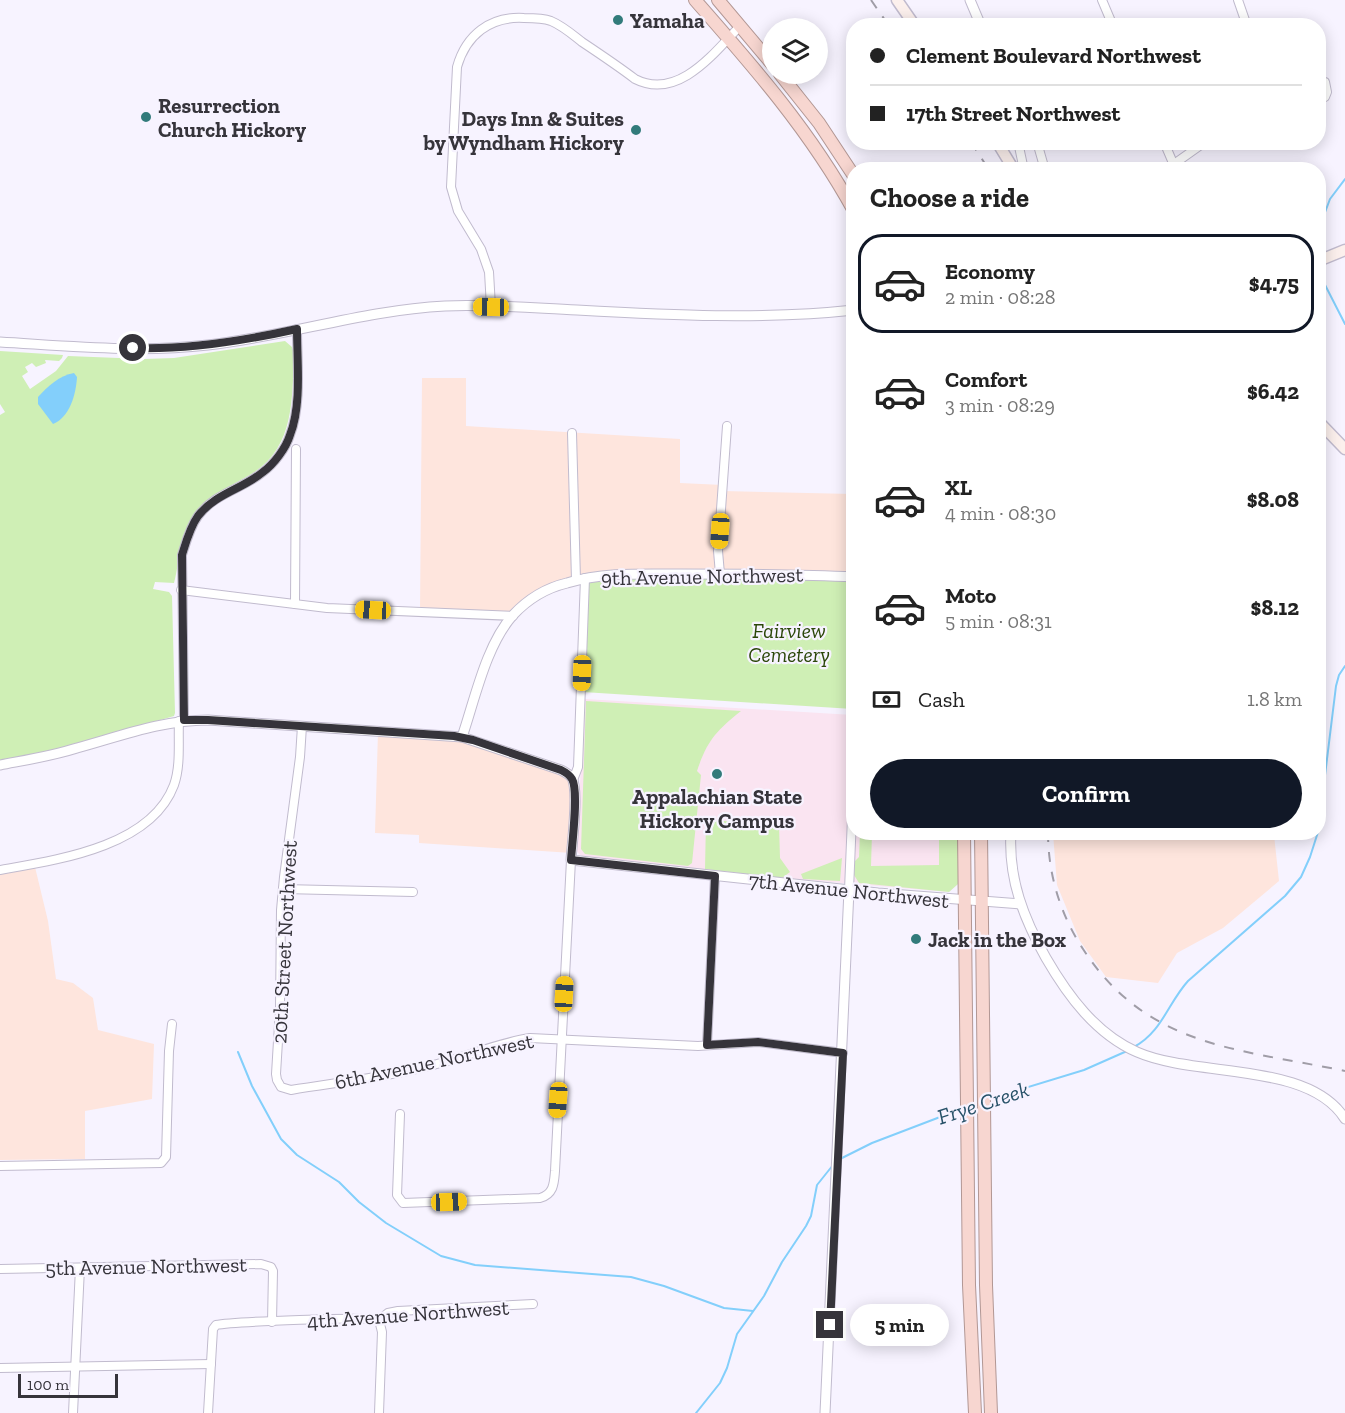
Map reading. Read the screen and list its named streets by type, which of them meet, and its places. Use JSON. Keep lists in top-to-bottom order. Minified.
{"streets":{"street":["9th Avenue Northwest","7th Avenue Northwest","20th Street Northwest","6th Avenue Northwest","5th Avenue Northwest","4th Avenue Northwest"]},"crossings":[["20th Street Northwest","6th Avenue Northwest"],["5th Avenue Northwest","4th Avenue Northwest"]],"water":["Frye Creek"],"parks":["Fairview Cemetery"],"places":["Yamaha","Resurrection Church Hickory","Days Inn & Suites by Wyndham Hickory","Appalachian State Hickory Campus","Jack in the Box"],"scale_bar":"100 m","page":{"banner":["Clement Boulevard Northwest","17th Street Northwest"],"heading":"Choose a ride","list":[{"name":"Economy","note":"2 min · 08:28","value":"$4.75"},{"name":"Comfort","note":"3 min · 08:29","value":"$6.42"},{"name":"XL","note":"4 min · 08:30","value":"$8.08"},{"name":"Moto","note":"5 min · 08:31","value":"$8.12"}],"pay":["Cash","1.8 km"],"buttons":"Confirm","bubble":"5 min","scale":"100 m"}}
